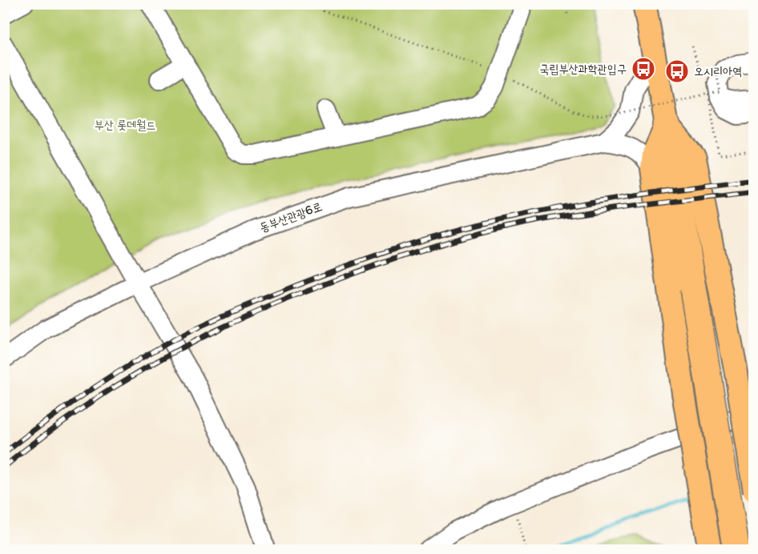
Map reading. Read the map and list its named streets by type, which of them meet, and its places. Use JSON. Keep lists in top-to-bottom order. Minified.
{"streets":{"street":["동부산관광6로"]},"parks":["부산 롯데월드"],"places":{"bus stop":["국립부산과학관입구","오시리아역"]}}
